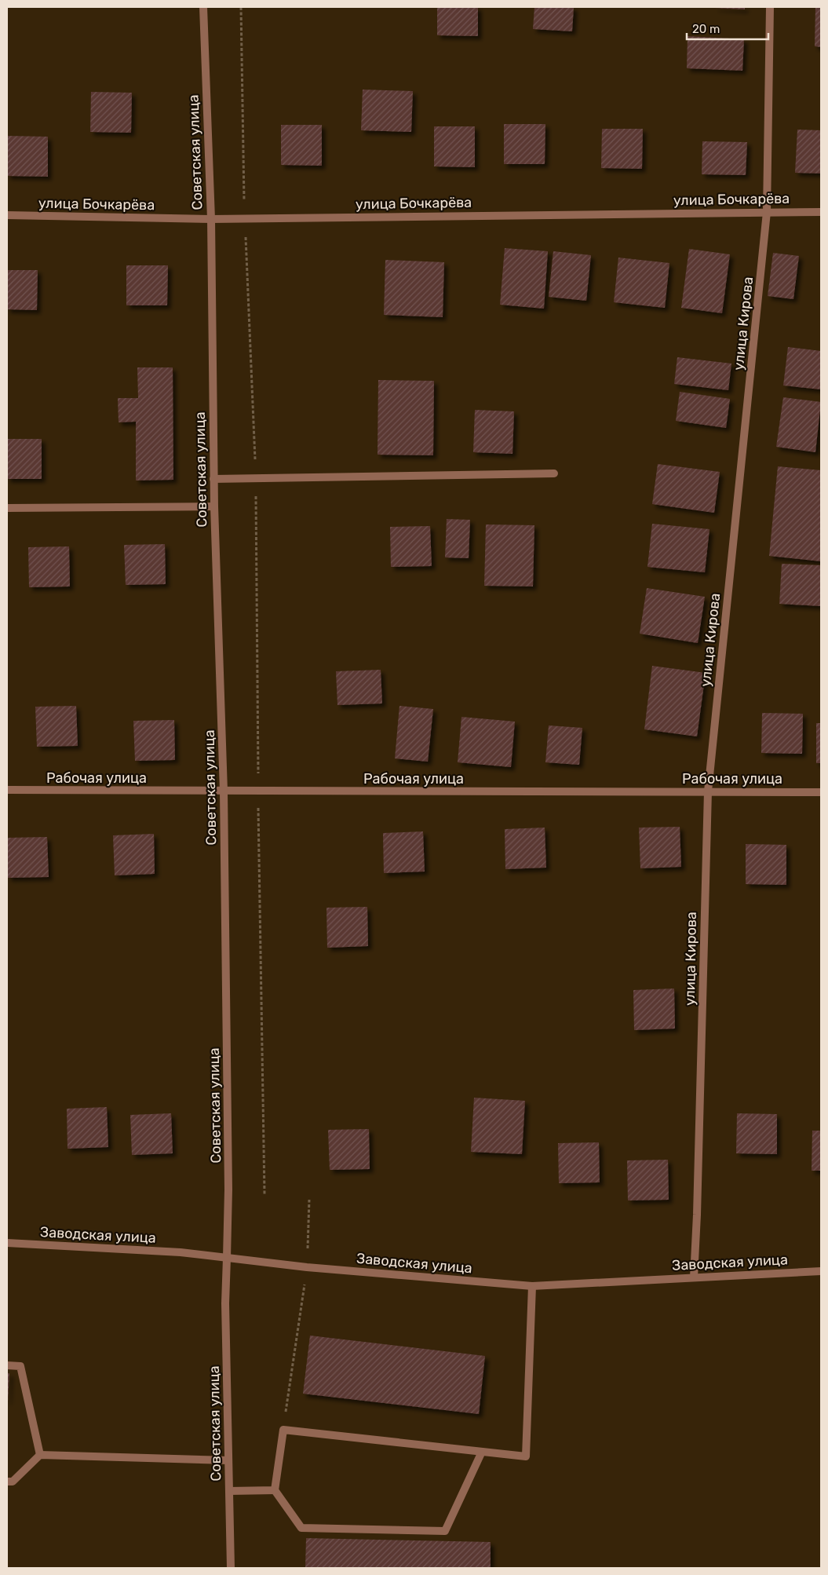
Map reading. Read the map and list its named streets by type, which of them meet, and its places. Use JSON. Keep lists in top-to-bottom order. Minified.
{"streets":{"street":["Советская улица","улица Бочкарёва","улица Кирова","Рабочая улица","Заводская улица"]},"crossings":[["Советская улица","улица Бочкарёва"],["Советская улица","Рабочая улица"],["Советская улица","Заводская улица"],["улица Бочкарёва","улица Кирова"],["улица Кирова","Рабочая улица"],["улица Кирова","Заводская улица"]],"scale_bar":"20 m"}
